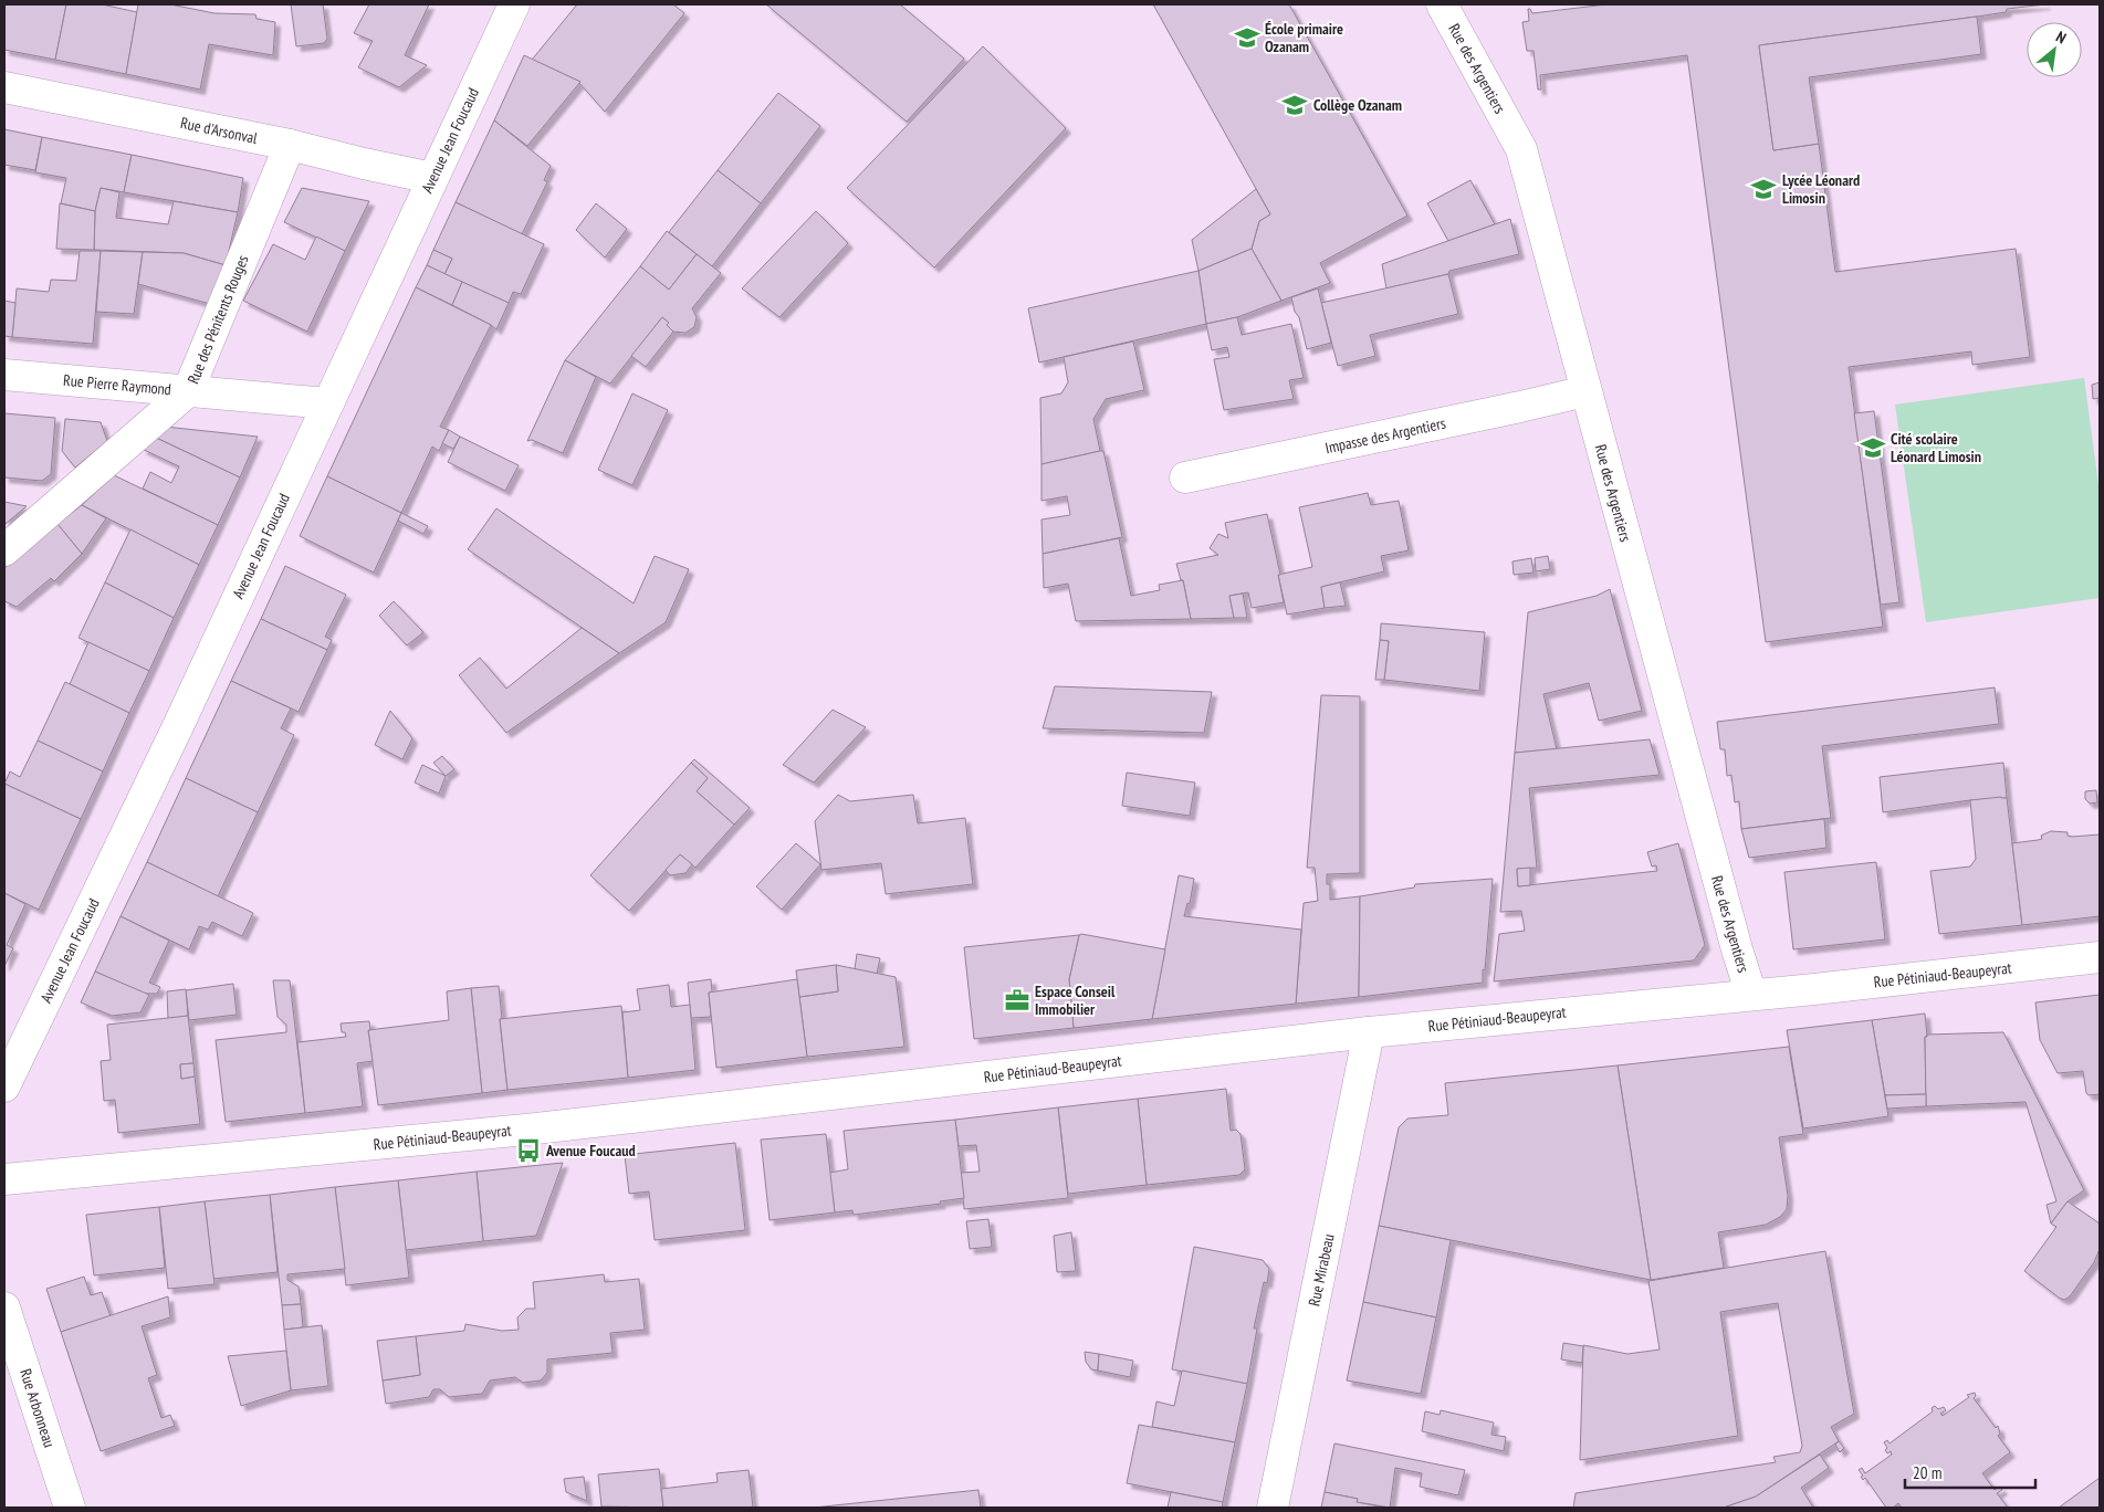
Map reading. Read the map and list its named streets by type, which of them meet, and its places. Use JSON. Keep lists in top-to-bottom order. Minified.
{"streets":{"street":["Rue des Argentiers","Rue d'Arsonval","Avenue Jean Foucaud","Rue des Pénitents Rouges","Rue Pierre Raymond","Impasse des Argentiers","Rue Pétiniaud-Beaupeyrat","Rue Mirabeau","Rue Arbonneau"]},"crossings":[["Rue des Argentiers","Impasse des Argentiers"],["Rue des Argentiers","Rue Pétiniaud-Beaupeyrat"],["Rue d'Arsonval","Avenue Jean Foucaud"],["Rue d'Arsonval","Rue des Pénitents Rouges"],["Avenue Jean Foucaud","Rue Pierre Raymond"],["Rue des Pénitents Rouges","Rue Pierre Raymond"],["Rue Pétiniaud-Beaupeyrat","Rue Mirabeau"]],"places":{"school or university":["École primaire Ozanam","Collège Ozanam","Lycée Léonard Limosin","Cité scolaire Léonard Limosin"],"office":["Espace Conseil Immobilier"],"bus stop":["Avenue Foucaud"]},"scale_bar":"20 m","north":"top right"}
